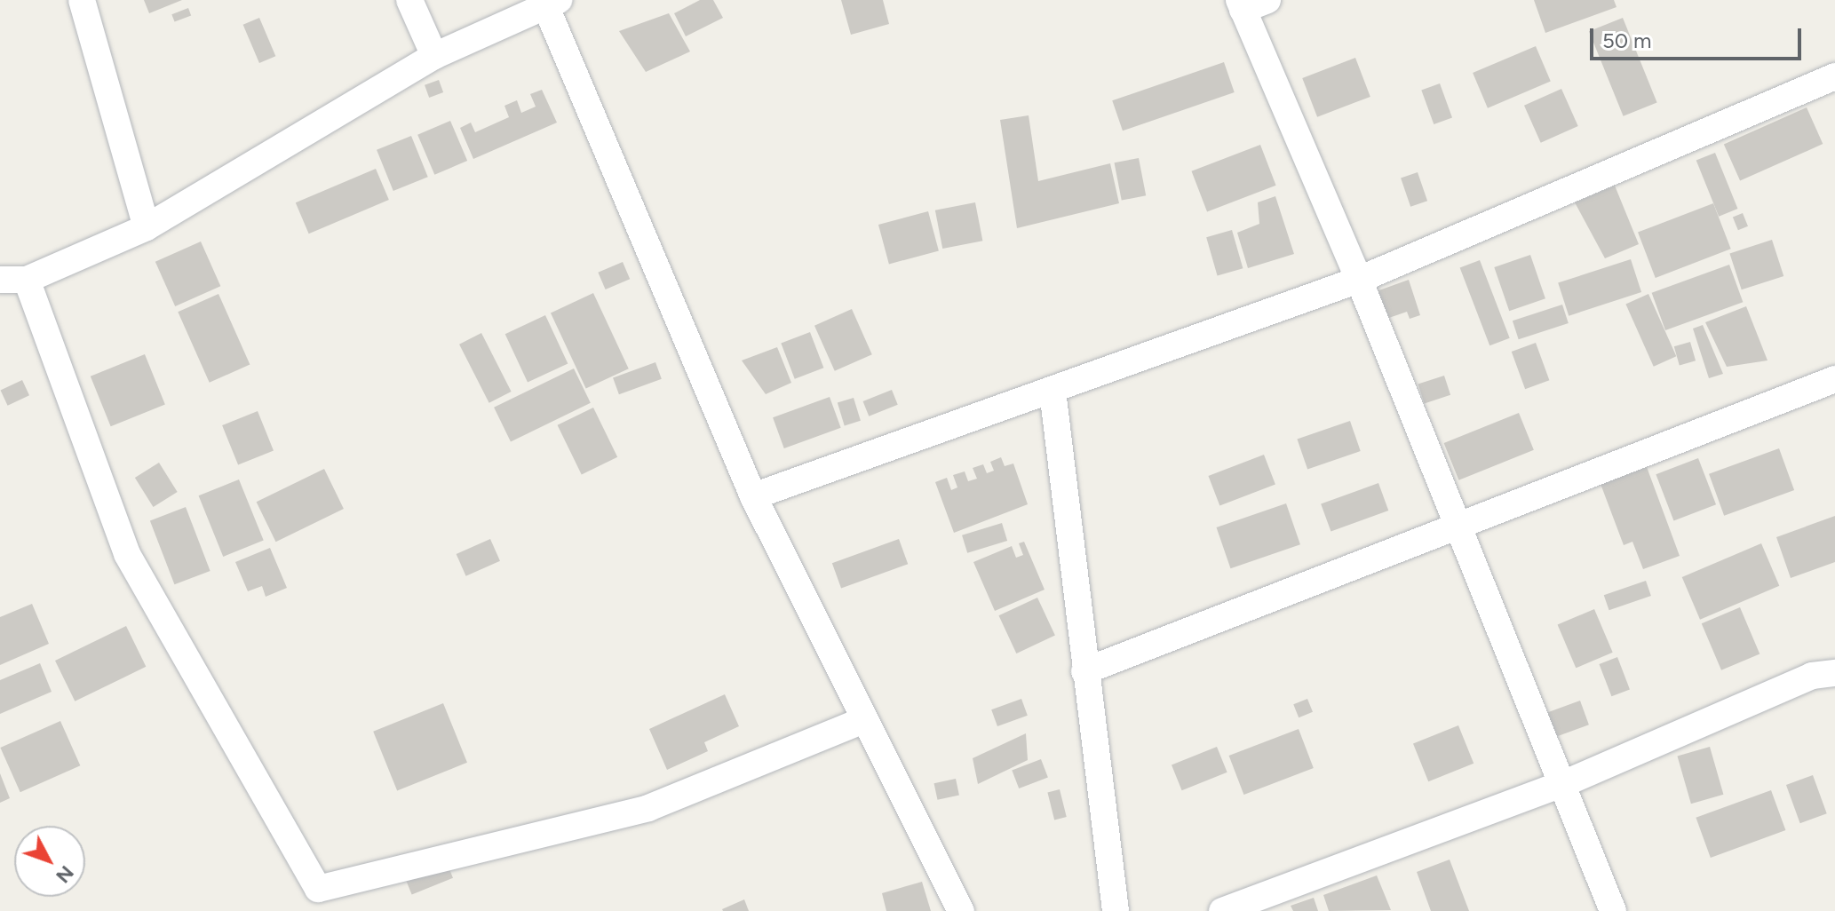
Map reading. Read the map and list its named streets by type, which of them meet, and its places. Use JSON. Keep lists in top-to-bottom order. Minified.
{"scale_bar":"50 m","north":"bottom right"}
